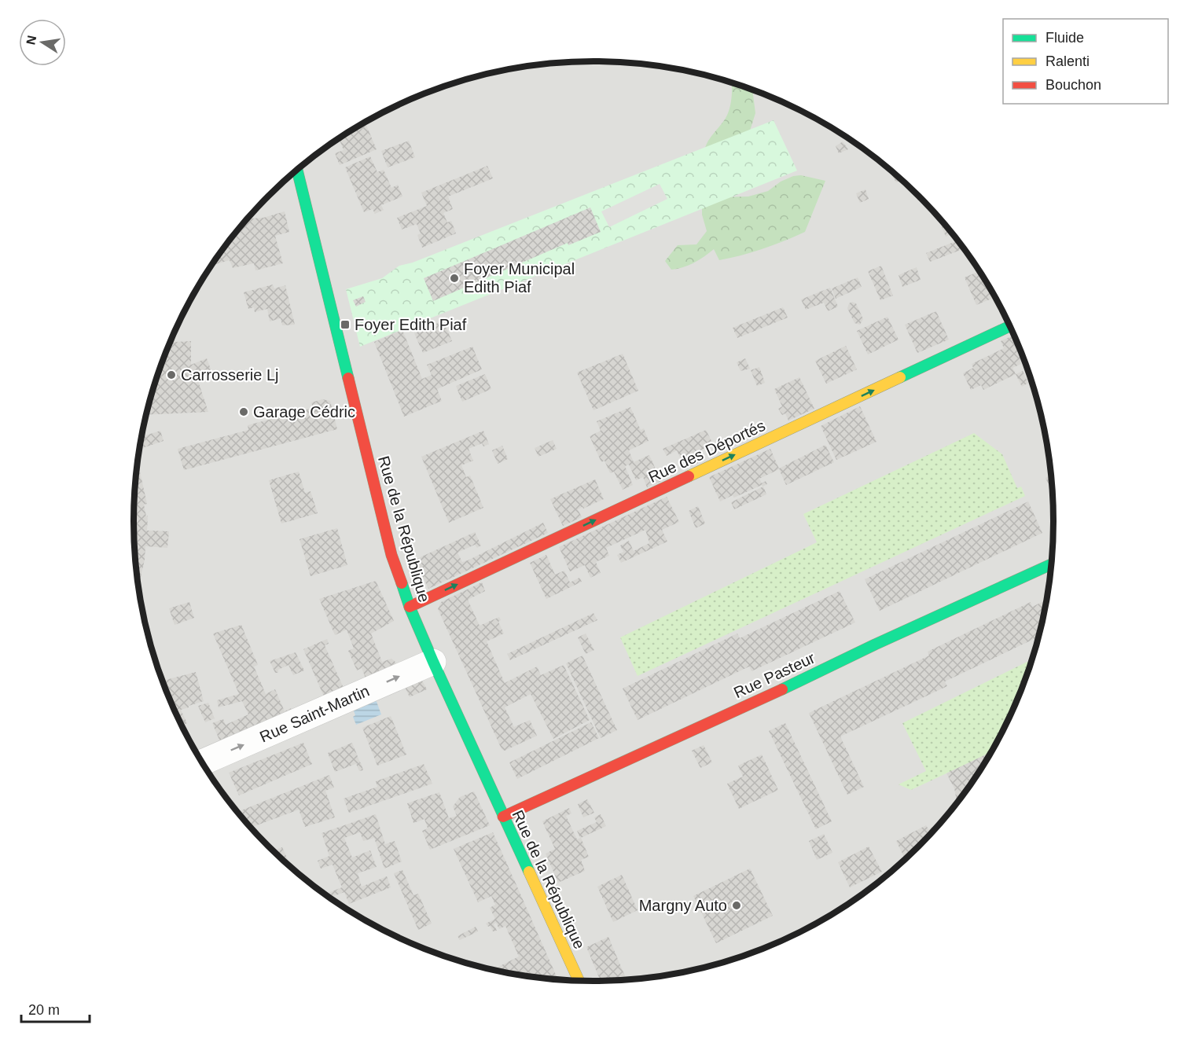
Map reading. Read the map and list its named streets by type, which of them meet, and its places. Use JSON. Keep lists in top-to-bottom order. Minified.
{"streets":{"street":["Rue des Déportés","Rue de la République","Rue Pasteur","Rue Saint-Martin"]},"crossings":[["Rue des Déportés","Rue de la République"],["Rue de la République","Rue Pasteur"],["Rue de la République","Rue Saint-Martin"]],"one_way":["Rue des Déportés","Rue Saint-Martin"],"places":{"other":["Foyer Municipal Edith Piaf","Carrosserie Lj","Garage Cédric","Margny Auto"],"transit":["Foyer Edith Piaf"]},"legend":["Fluide","Ralenti","Bouchon"],"scale_bar":"20 m","north":"left"}
